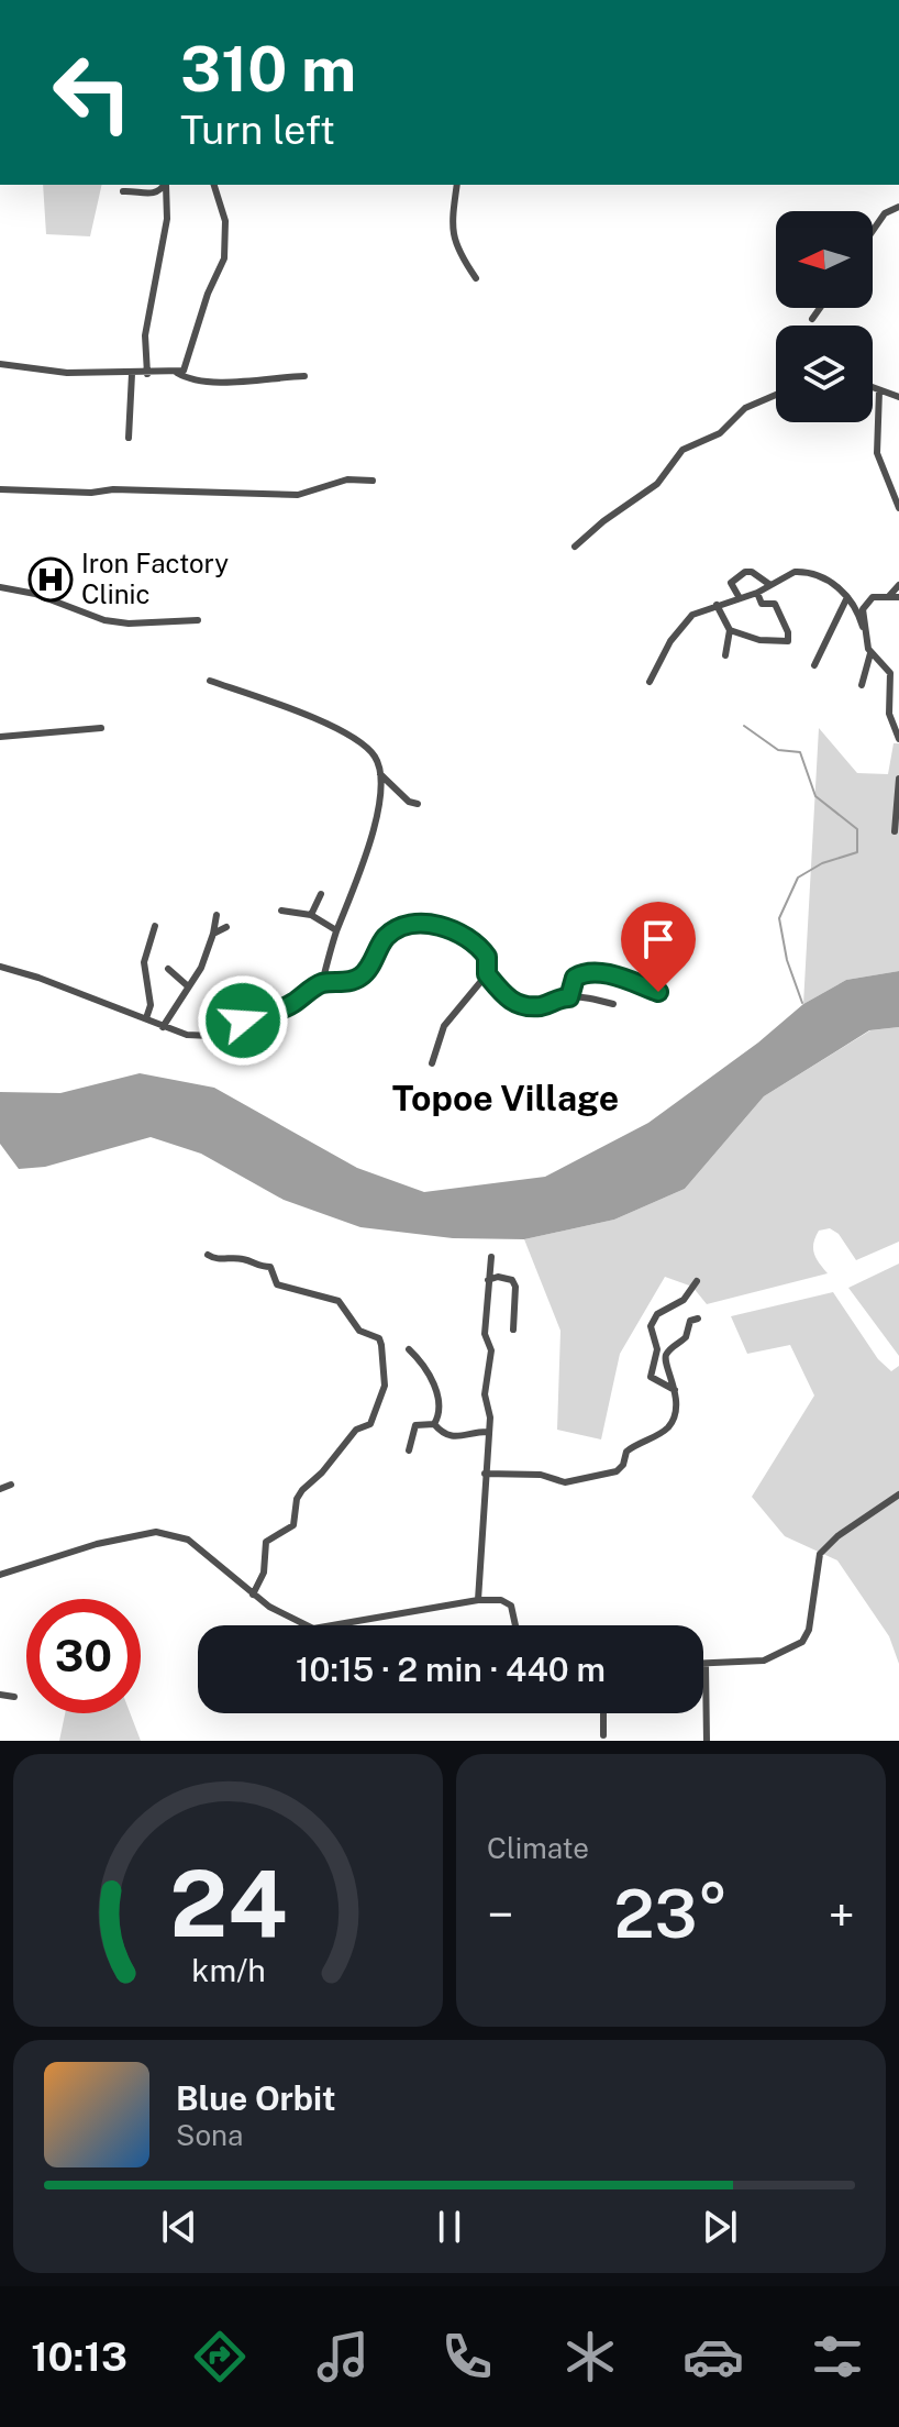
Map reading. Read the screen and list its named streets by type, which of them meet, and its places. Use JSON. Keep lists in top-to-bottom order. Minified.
{"districts":["Topoe Village"],"places":{"hospital":["Iron Factory Clinic"]},"north":"left","page":{"turn":["310 m","Turn left"],"limit":"30","trip":"10:15 · 2 min · 440 m","tile":"Climate","heat":["−","23°","+"],"song":["Blue Orbit","Sona"],"tabs":"10:13","gauge":["24","km/h"]}}
